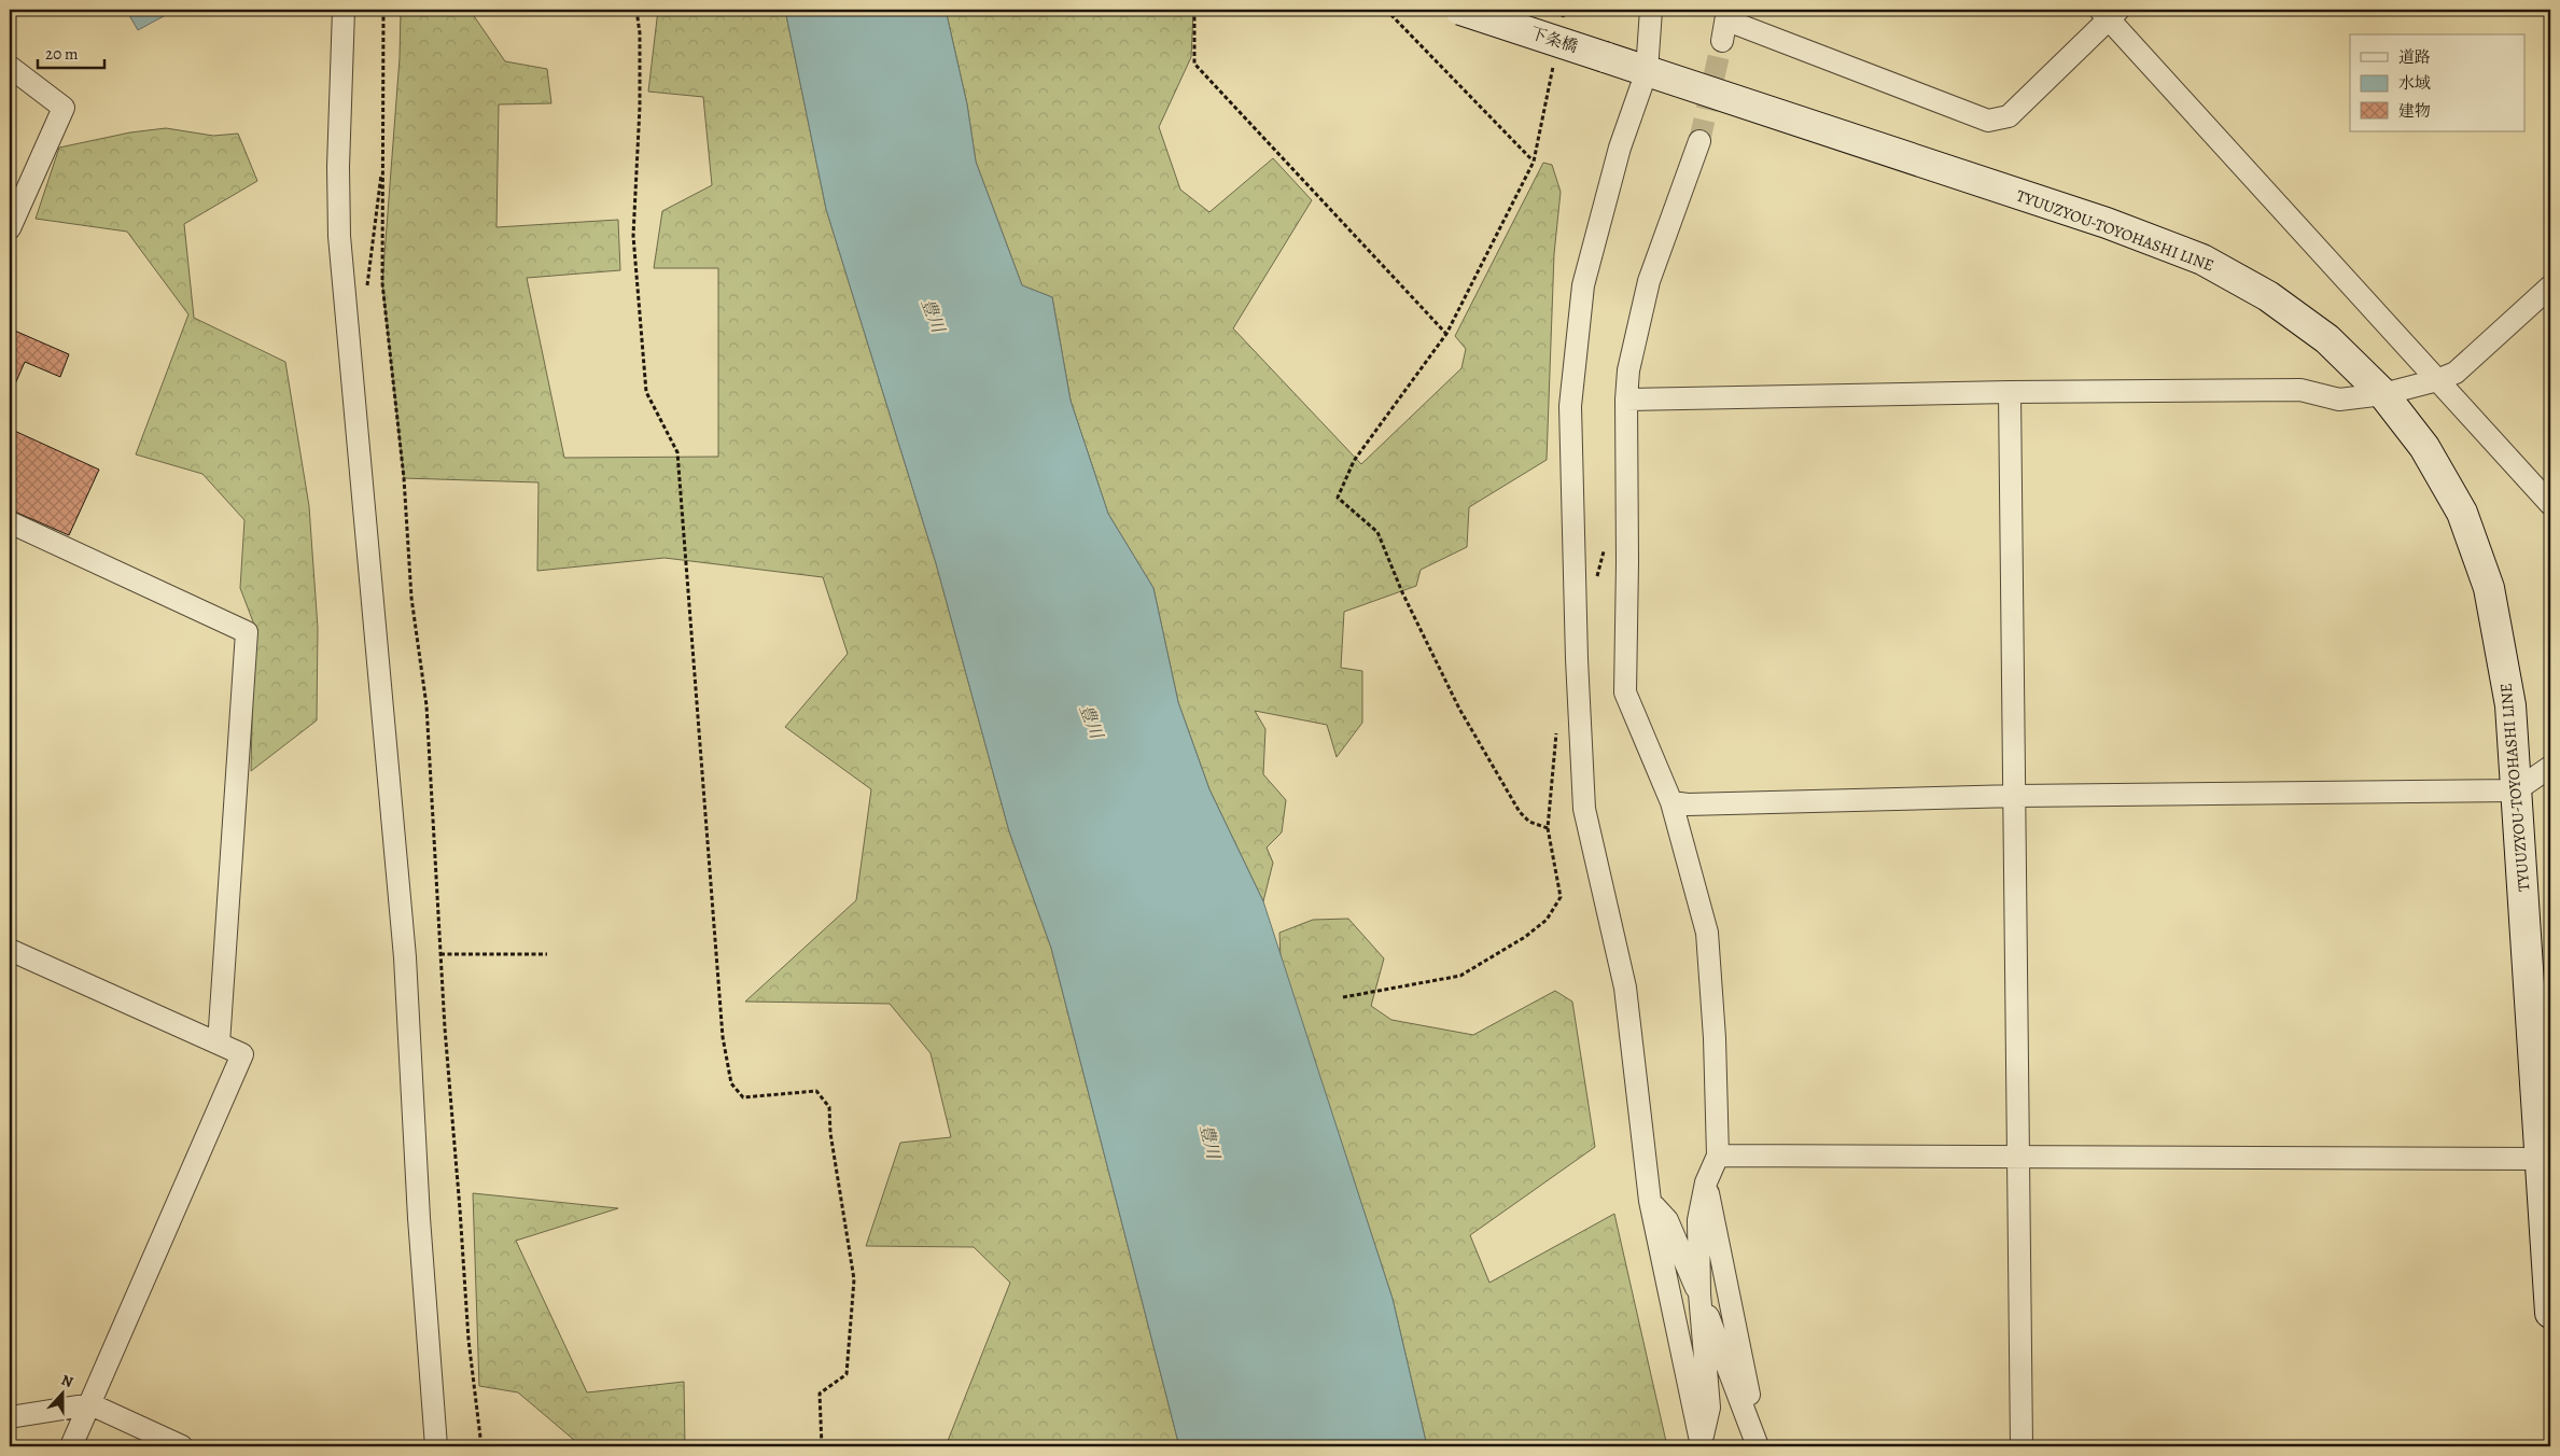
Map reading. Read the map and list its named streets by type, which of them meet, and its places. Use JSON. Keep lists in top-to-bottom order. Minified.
{"streets":{"main road":["下条橋","TYUUZYOU-TOYOHASHI LINE"]},"crossings":[["下条橋","TYUUZYOU-TOYOHASHI LINE"]],"water":["豊川"],"legend":["道路","水域","建物"],"scale_bar":"20 m","north":"top"}
